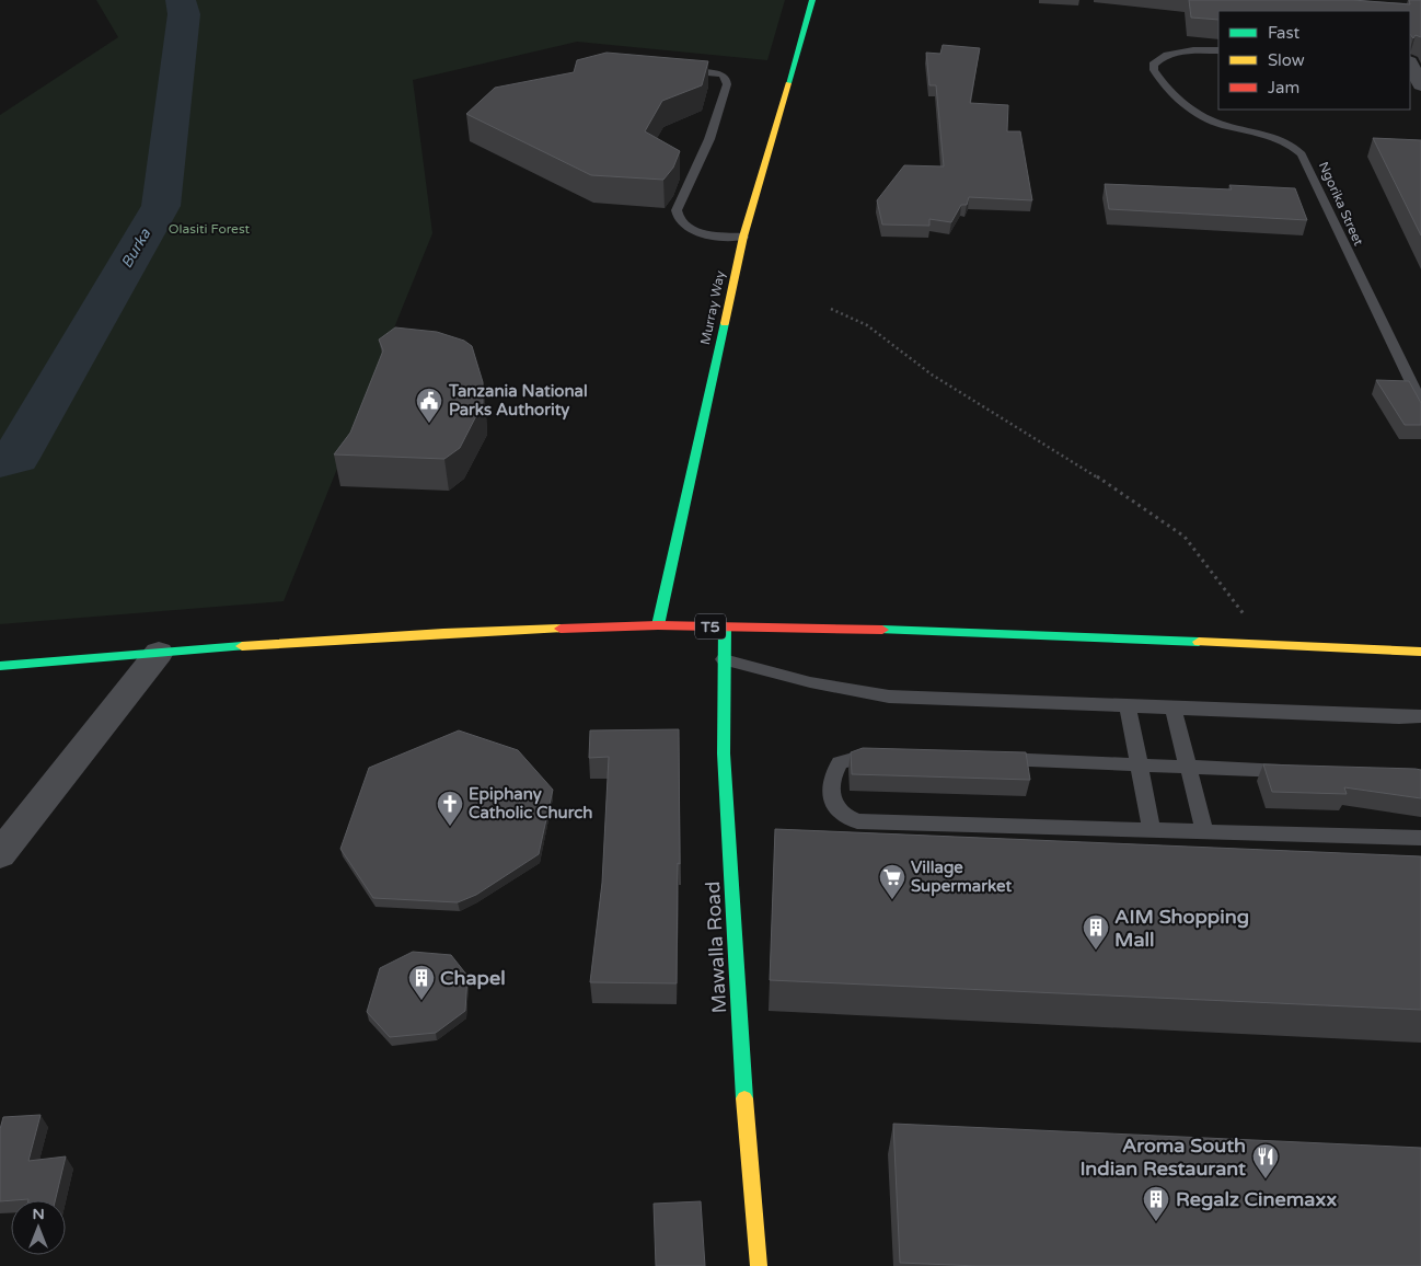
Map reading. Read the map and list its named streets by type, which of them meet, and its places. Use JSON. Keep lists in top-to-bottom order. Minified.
{"streets":{"main road":["Murray Way","T5","Mawalla Road"],"lane":["Ngorika Street"]},"crossings":[["Murray Way","T5"],["T5","Mawalla Road"]],"water":["Burka"],"parks":["Olasiti Forest"],"places":{"public building":["Tanzania National Parks Authority"],"church":["Epiphany Catholic Church"],"supermarket":["Village Supermarket"],"building":["AIM Shopping Mall","Chapel","Regalz Cinemaxx"],"restaurant":["Aroma South Indian Restaurant"]},"legend":["Fast","Slow","Jam"],"north":"top"}
